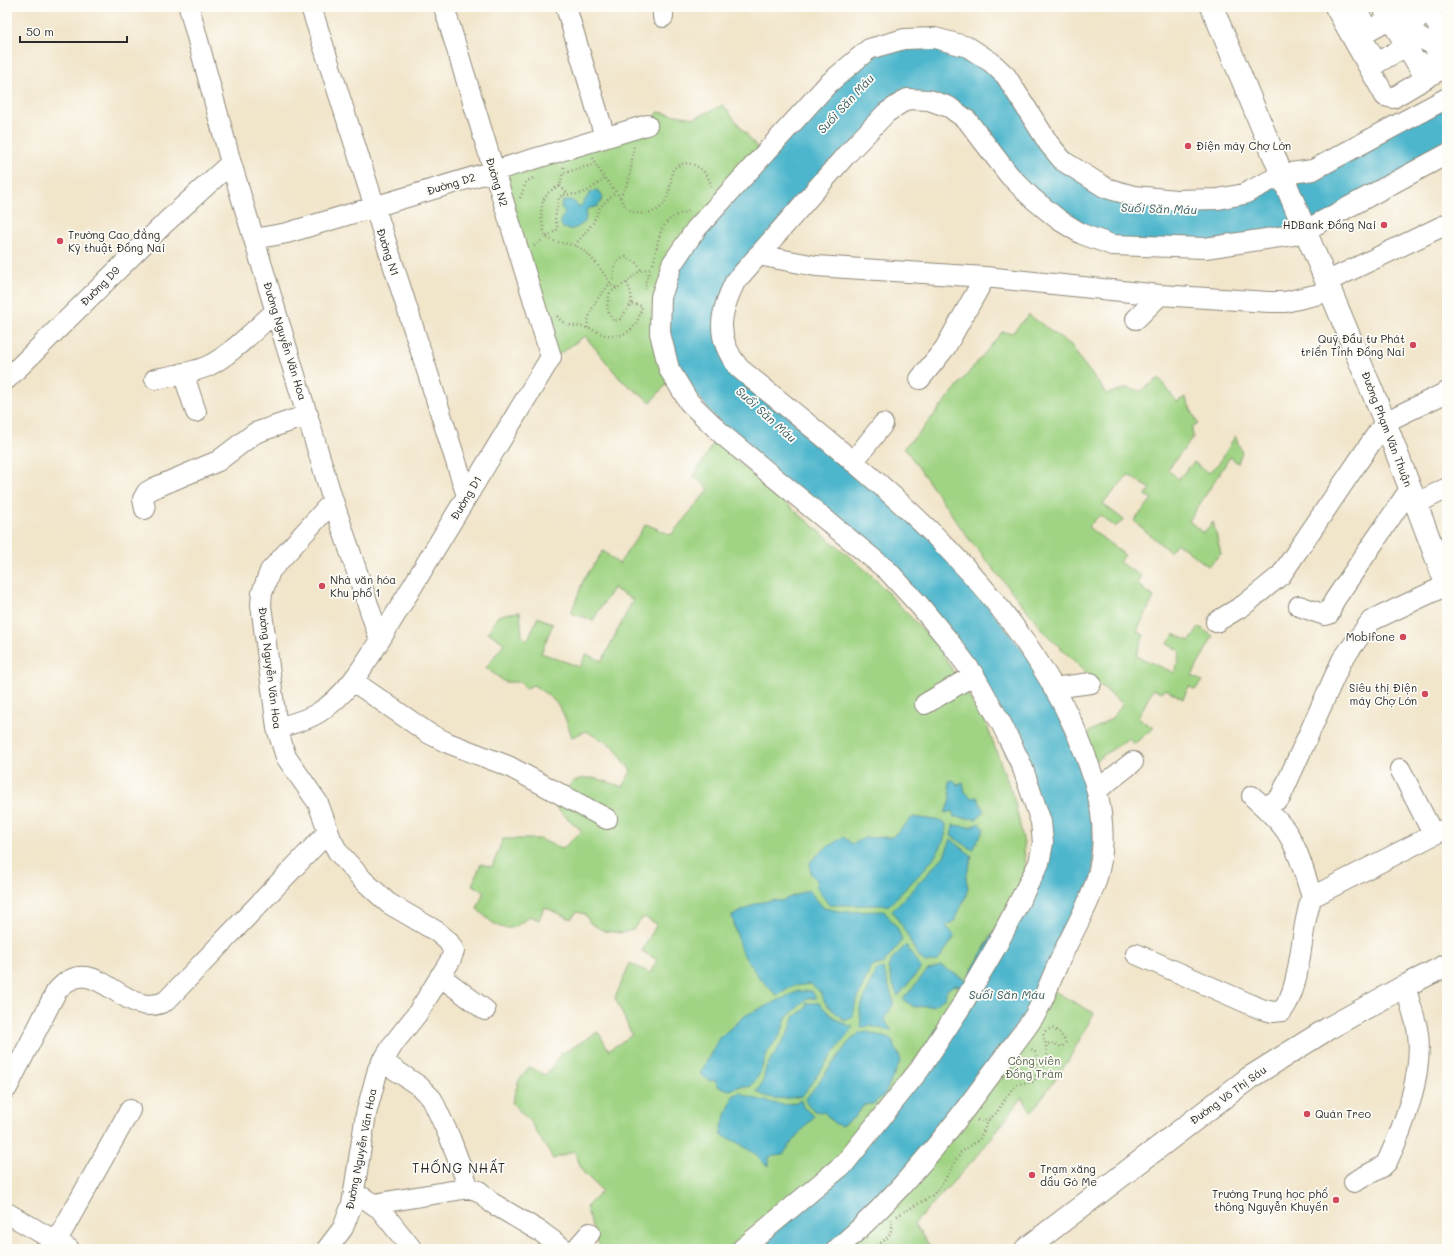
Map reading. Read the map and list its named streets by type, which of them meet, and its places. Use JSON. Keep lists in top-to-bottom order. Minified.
{"streets":{"main road":["Đường Phạm Văn Thuận","Đường Võ Thị Sáu"],"street":["Đường N2","Đường D2","Đường N1","Đường D9","Đường Nguyễn Văn Hoa","Đường D1"]},"crossings":[["Đường N2","Đường D2"],["Đường N2","Đường D1"],["Đường D2","Đường N1"],["Đường D2","Đường Nguyễn Văn Hoa"],["Đường N1","Đường D1"],["Đường D9","Đường Nguyễn Văn Hoa"],["Đường Nguyễn Văn Hoa","Đường D1"]],"districts":["THỐNG NHẤT"],"water":["Suối Săn Máu"],"parks":["Công viên Đồng Tràm"],"places":["Điện máy Chợ Lớn","HDBank Đồng Nai","Trường Cao đẳng Kỹ thuật Đồng Nai","Quỹ Đầu tư Phát triển Tỉnh Đồng Nai","Nhà văn hóa Khu phố 1","Mobifone","Siêu thị Điện máy Chợ Lớn","Quán Treo","Trạm xăng dầu Gò Me","Trường Trung học phổ thông Nguyễn Khuyến"],"scale_bar":"50 m"}
